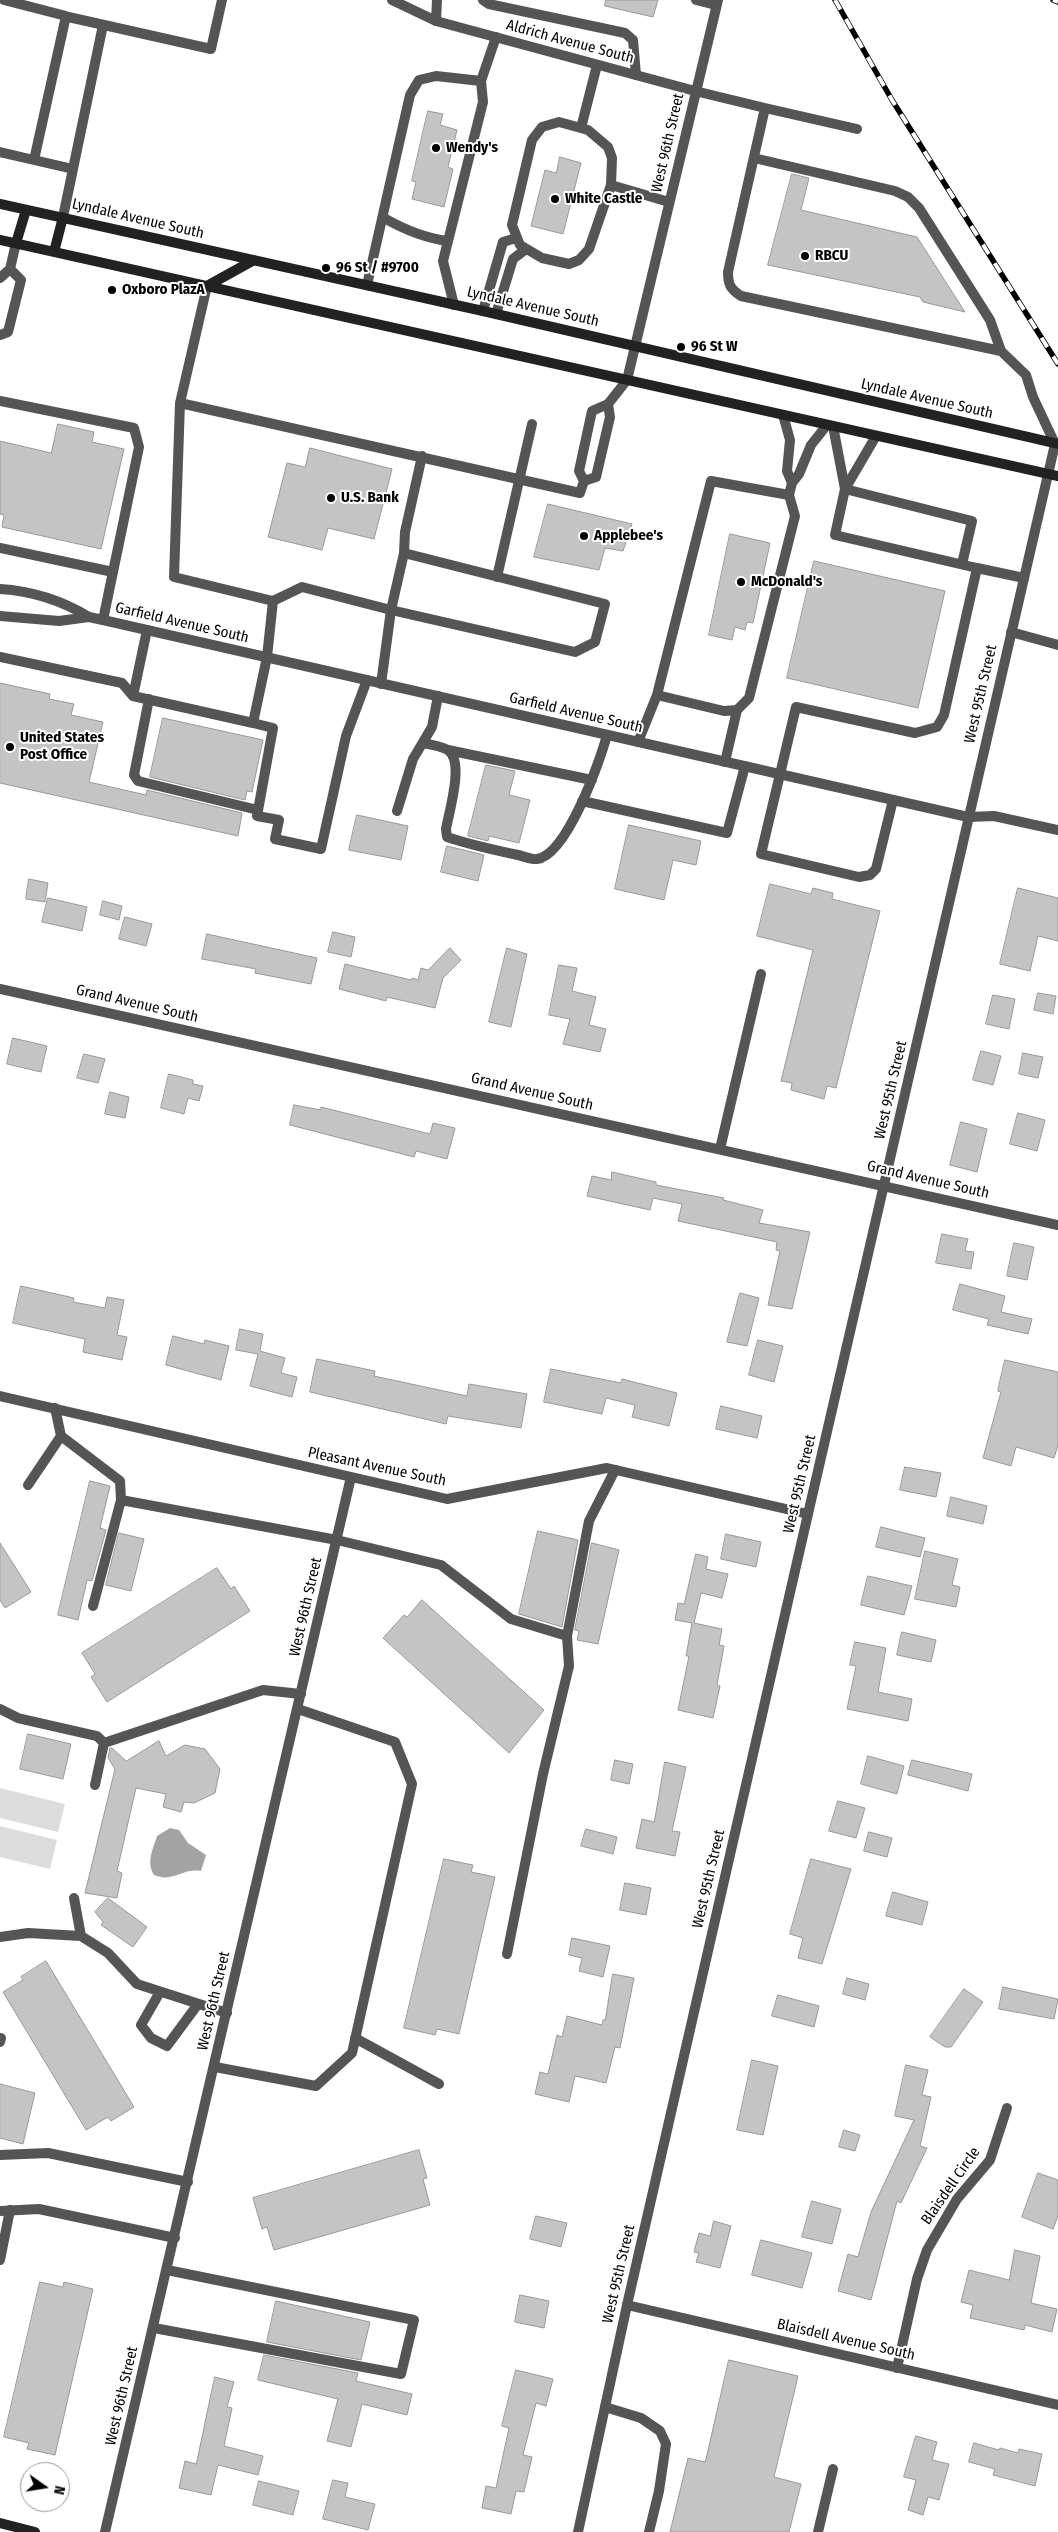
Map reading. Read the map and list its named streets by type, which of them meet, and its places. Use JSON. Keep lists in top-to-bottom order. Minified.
{"streets":{"main road":["Lyndale Avenue South"],"street":["Aldrich Avenue South","West 96th Street","Garfield Avenue South","West 95th Street","Grand Avenue South","Pleasant Avenue South","Blaisdell Circle","Blaisdell Avenue South"]},"crossings":[["Aldrich Avenue South","West 96th Street"],["West 96th Street","Lyndale Avenue South"],["West 96th Street","Pleasant Avenue South"],["Lyndale Avenue South","West 95th Street"],["Garfield Avenue South","West 95th Street"],["West 95th Street","Grand Avenue South"],["West 95th Street","Pleasant Avenue South"],["West 95th Street","Blaisdell Avenue South"],["Blaisdell Circle","Blaisdell Avenue South"]],"places":["Wendy's","White Castle","RBCU","96 St / #9700","Oxboro PlazA","96 St W","U.S. Bank","Applebee's","McDonald's","United States Post Office"],"north":"right"}
